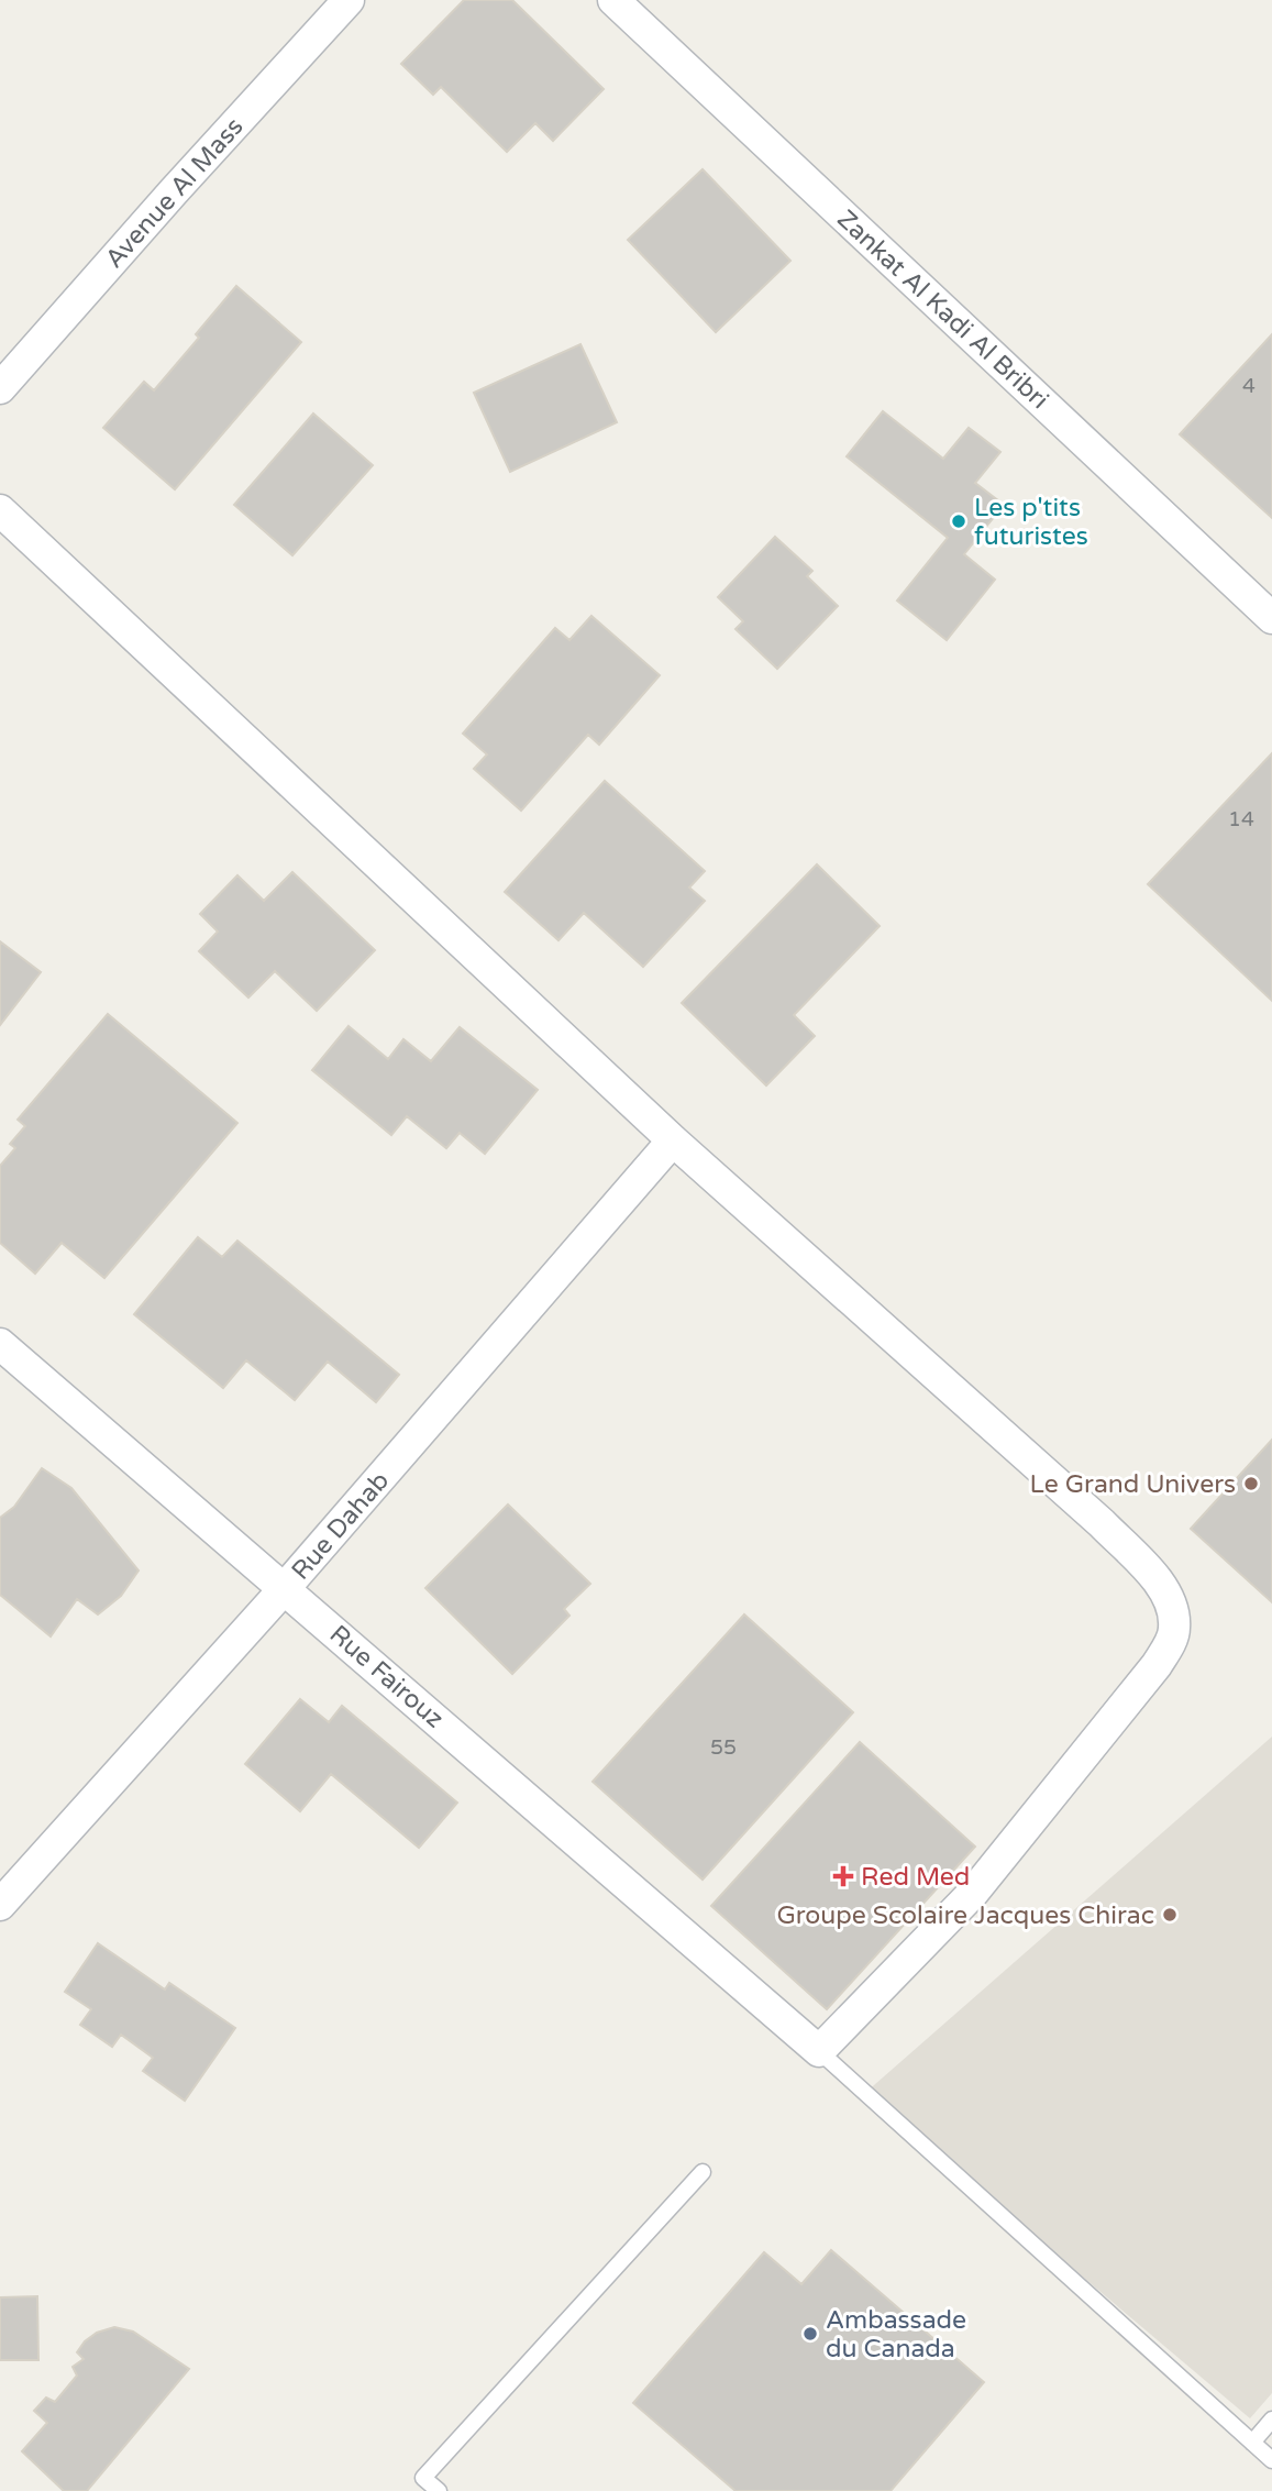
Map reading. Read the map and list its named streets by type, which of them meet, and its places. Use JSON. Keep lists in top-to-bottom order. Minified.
{"streets":{"street":["Avenue Al Mass","Zankat Al Kadi Al Bribri","Rue Dahab","Rue Fairouz"]},"crossings":[["Rue Dahab","Rue Fairouz"]],"places":{"other":["Les p'tits futuristes","Le Grand Univers","Groupe Scolaire Jacques Chirac","Ambassade du Canada"],"health":["Red Med"]},"house_numbers":["4","14","55"]}
